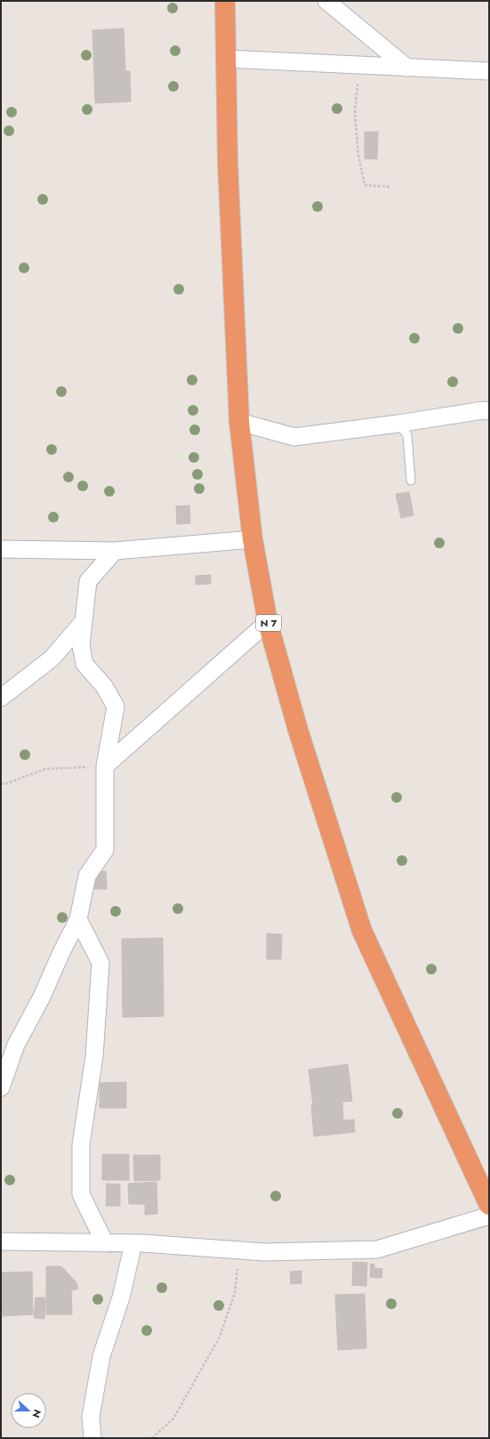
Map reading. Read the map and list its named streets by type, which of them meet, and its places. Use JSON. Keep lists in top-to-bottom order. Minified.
{"streets":{"highway":["N 7"]},"north":"right"}
